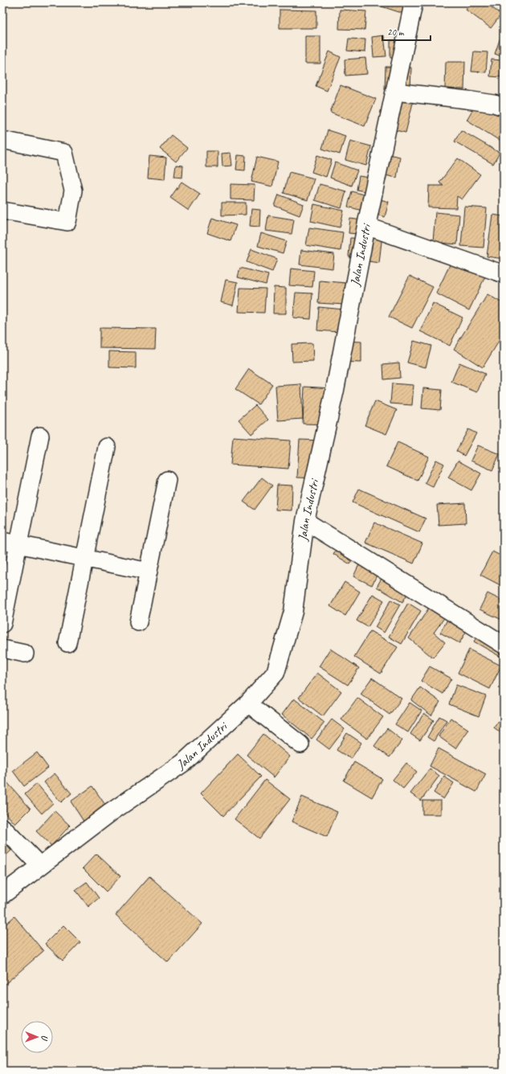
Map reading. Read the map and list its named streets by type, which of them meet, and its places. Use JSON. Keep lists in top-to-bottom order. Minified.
{"streets":{"main road":["Jalan Industri"]},"scale_bar":"20 m","north":"right"}
